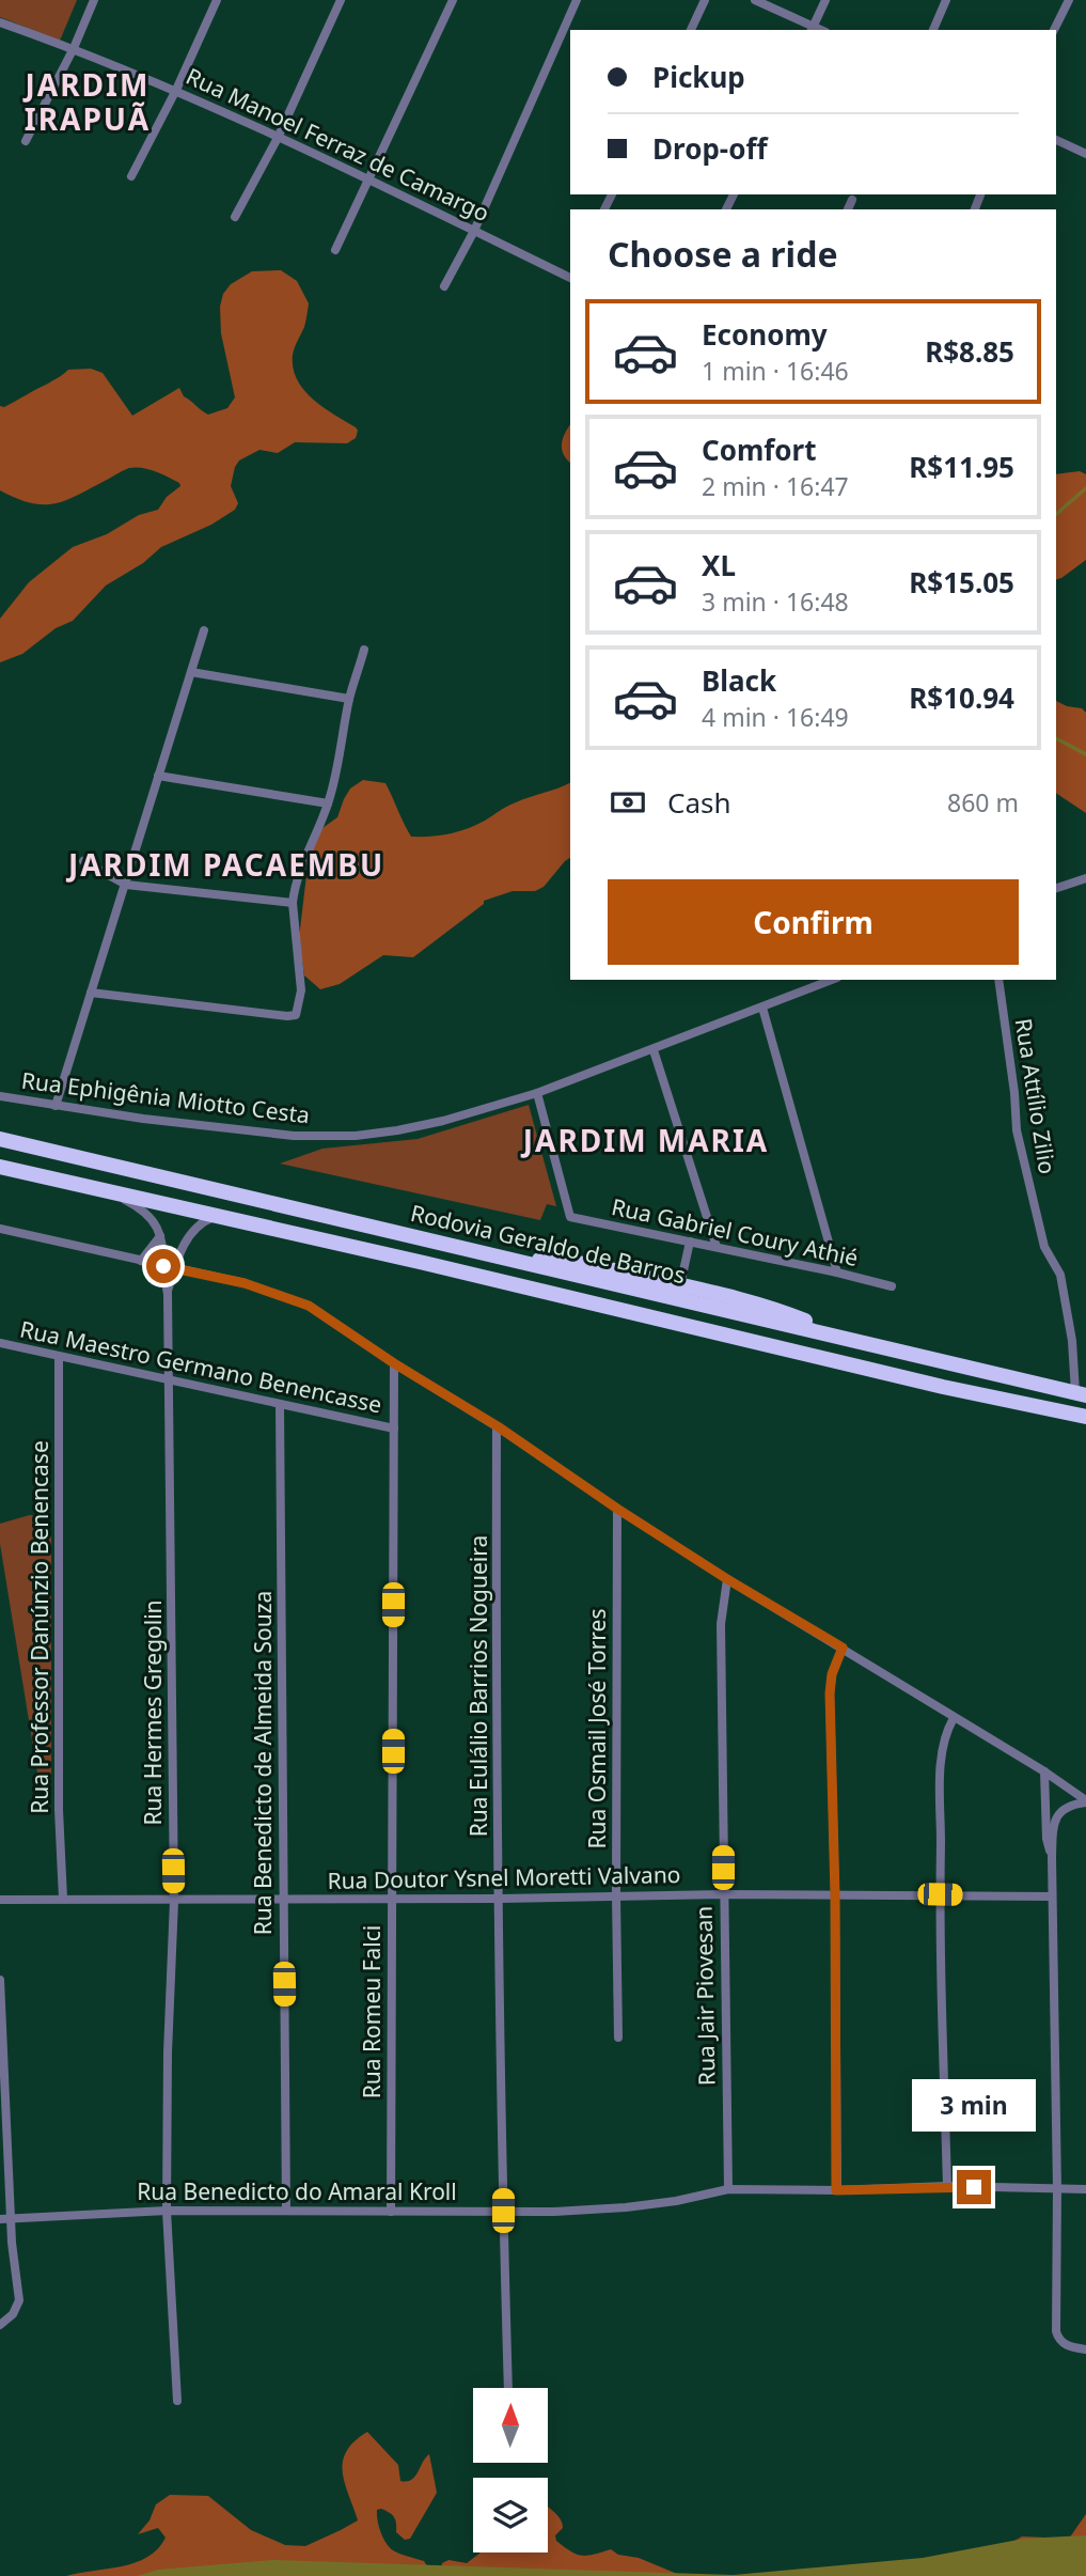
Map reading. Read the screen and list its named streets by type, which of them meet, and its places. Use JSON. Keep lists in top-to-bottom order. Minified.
{"streets":{"highway":["Rodovia Geraldo de Barros"],"street":["Rua Manoel Ferraz de Camargo","Rua Attílio Zilio","Rua Ephigênia Miotto Cesta","Rua Gabriel Coury Athié","Rua Maestro Germano Benencasse","Rua Professor Danúnzio Benencase","Rua Eulálio Barrios Nogueira","Rua Hermes Gregolin","Rua Osmail José Torres","Rua Benedicto de Almeida Souza","Rua Doutor Ysnel Moretti Valvano","Rua Jair Piovesan","Rua Romeu Falci","Rua Benedicto do Amaral Kroll"]},"crossings":[["Rua Attílio Zilio","Rodovia Geraldo de Barros"],["Rua Ephigênia Miotto Cesta","Rua Gabriel Coury Athié"],["Rodovia Geraldo de Barros","Rua Hermes Gregolin"],["Rua Maestro Germano Benencasse","Rua Professor Danúnzio Benencase"],["Rua Maestro Germano Benencasse","Rua Hermes Gregolin"],["Rua Maestro Germano Benencasse","Rua Benedicto de Almeida Souza"],["Rua Maestro Germano Benencasse","Rua Romeu Falci"],["Rua Professor Danúnzio Benencase","Rua Doutor Ysnel Moretti Valvano"],["Rua Eulálio Barrios Nogueira","Rua Doutor Ysnel Moretti Valvano"],["Rua Eulálio Barrios Nogueira","Rua Benedicto do Amaral Kroll"],["Rua Hermes Gregolin","Rua Doutor Ysnel Moretti Valvano"],["Rua Hermes Gregolin","Rua Benedicto do Amaral Kroll"],["Rua Osmail José Torres","Rua Doutor Ysnel Moretti Valvano"],["Rua Benedicto de Almeida Souza","Rua Doutor Ysnel Moretti Valvano"],["Rua Benedicto de Almeida Souza","Rua Benedicto do Amaral Kroll"],["Rua Doutor Ysnel Moretti Valvano","Rua Jair Piovesan"],["Rua Doutor Ysnel Moretti Valvano","Rua Romeu Falci"],["Rua Jair Piovesan","Rua Benedicto do Amaral Kroll"],["Rua Romeu Falci","Rua Benedicto do Amaral Kroll"]],"districts":["JARDIM IRAPUÃ","JARDIM PACAEMBU","JARDIM MARIA"],"north":"top","page":{"banner":["Pickup","Drop-off"],"heading":"Choose a ride","list":[{"name":"Economy","note":"1 min · 16:46","value":"R$8.85"},{"name":"Comfort","note":"2 min · 16:47","value":"R$11.95"},{"name":"XL","note":"3 min · 16:48","value":"R$15.05"},{"name":"Black","note":"4 min · 16:49","value":"R$10.94"}],"pay":["Cash","860 m"],"buttons":"Confirm","bubble":"3 min"}}
